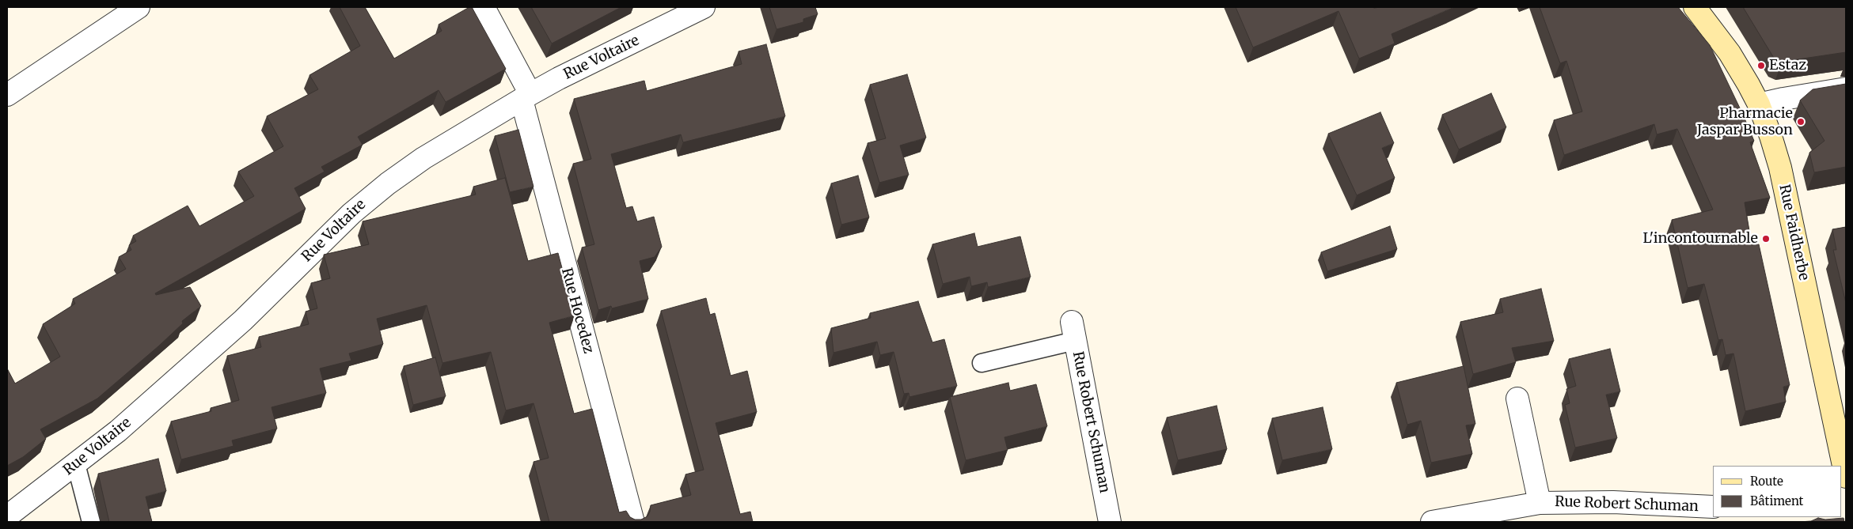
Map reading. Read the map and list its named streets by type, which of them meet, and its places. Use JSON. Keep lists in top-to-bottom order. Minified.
{"streets":{"street":["Rue Voltaire","Rue Faidherbe","Rue Hocedez","Rue Robert Schuman"]},"crossings":[["Rue Voltaire","Rue Hocedez"]],"places":["Estaz","Pharmacie Jaspar Busson","L'incontournable"],"legend":["Route","Bâtiment"]}
